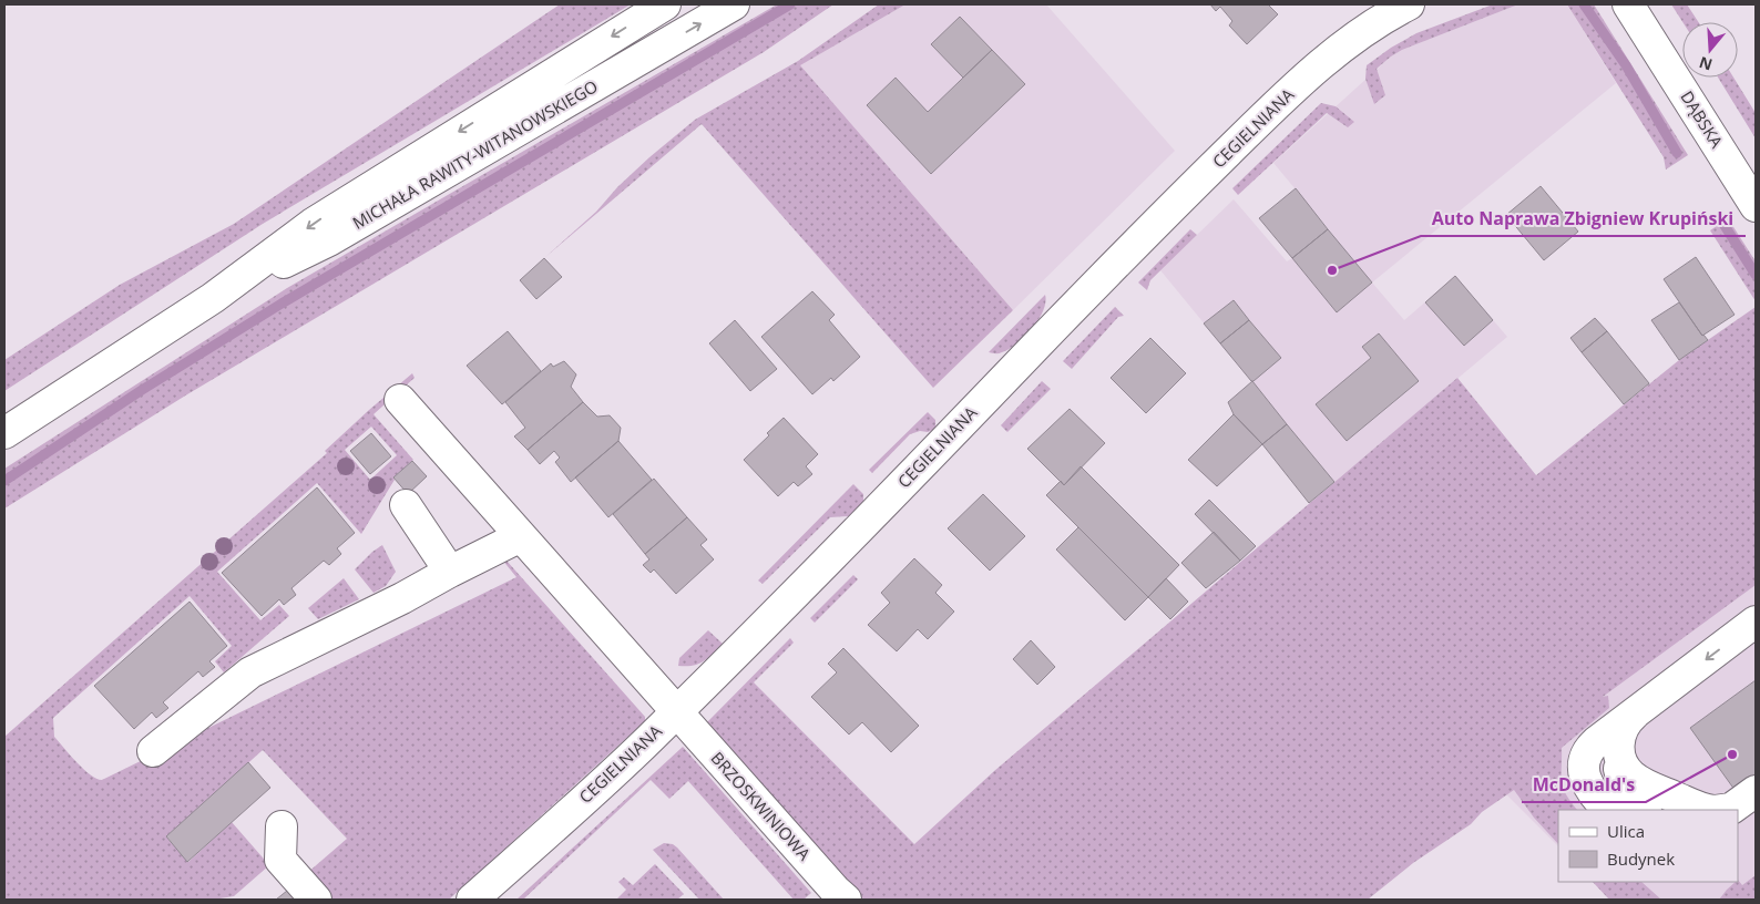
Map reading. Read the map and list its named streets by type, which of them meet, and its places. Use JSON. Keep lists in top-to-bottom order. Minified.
{"streets":{"street":["DĄBSKA","CEGIELNIANA","MICHAŁA RAWITY-WITANOWSKIEGO","BRZOSKWINIOWA"]},"crossings":[["CEGIELNIANA","BRZOSKWINIOWA"]],"places":["Auto Naprawa Zbigniew Krupiński","McDonald's"],"legend":["Ulica","Budynek"],"north":"bottom"}
